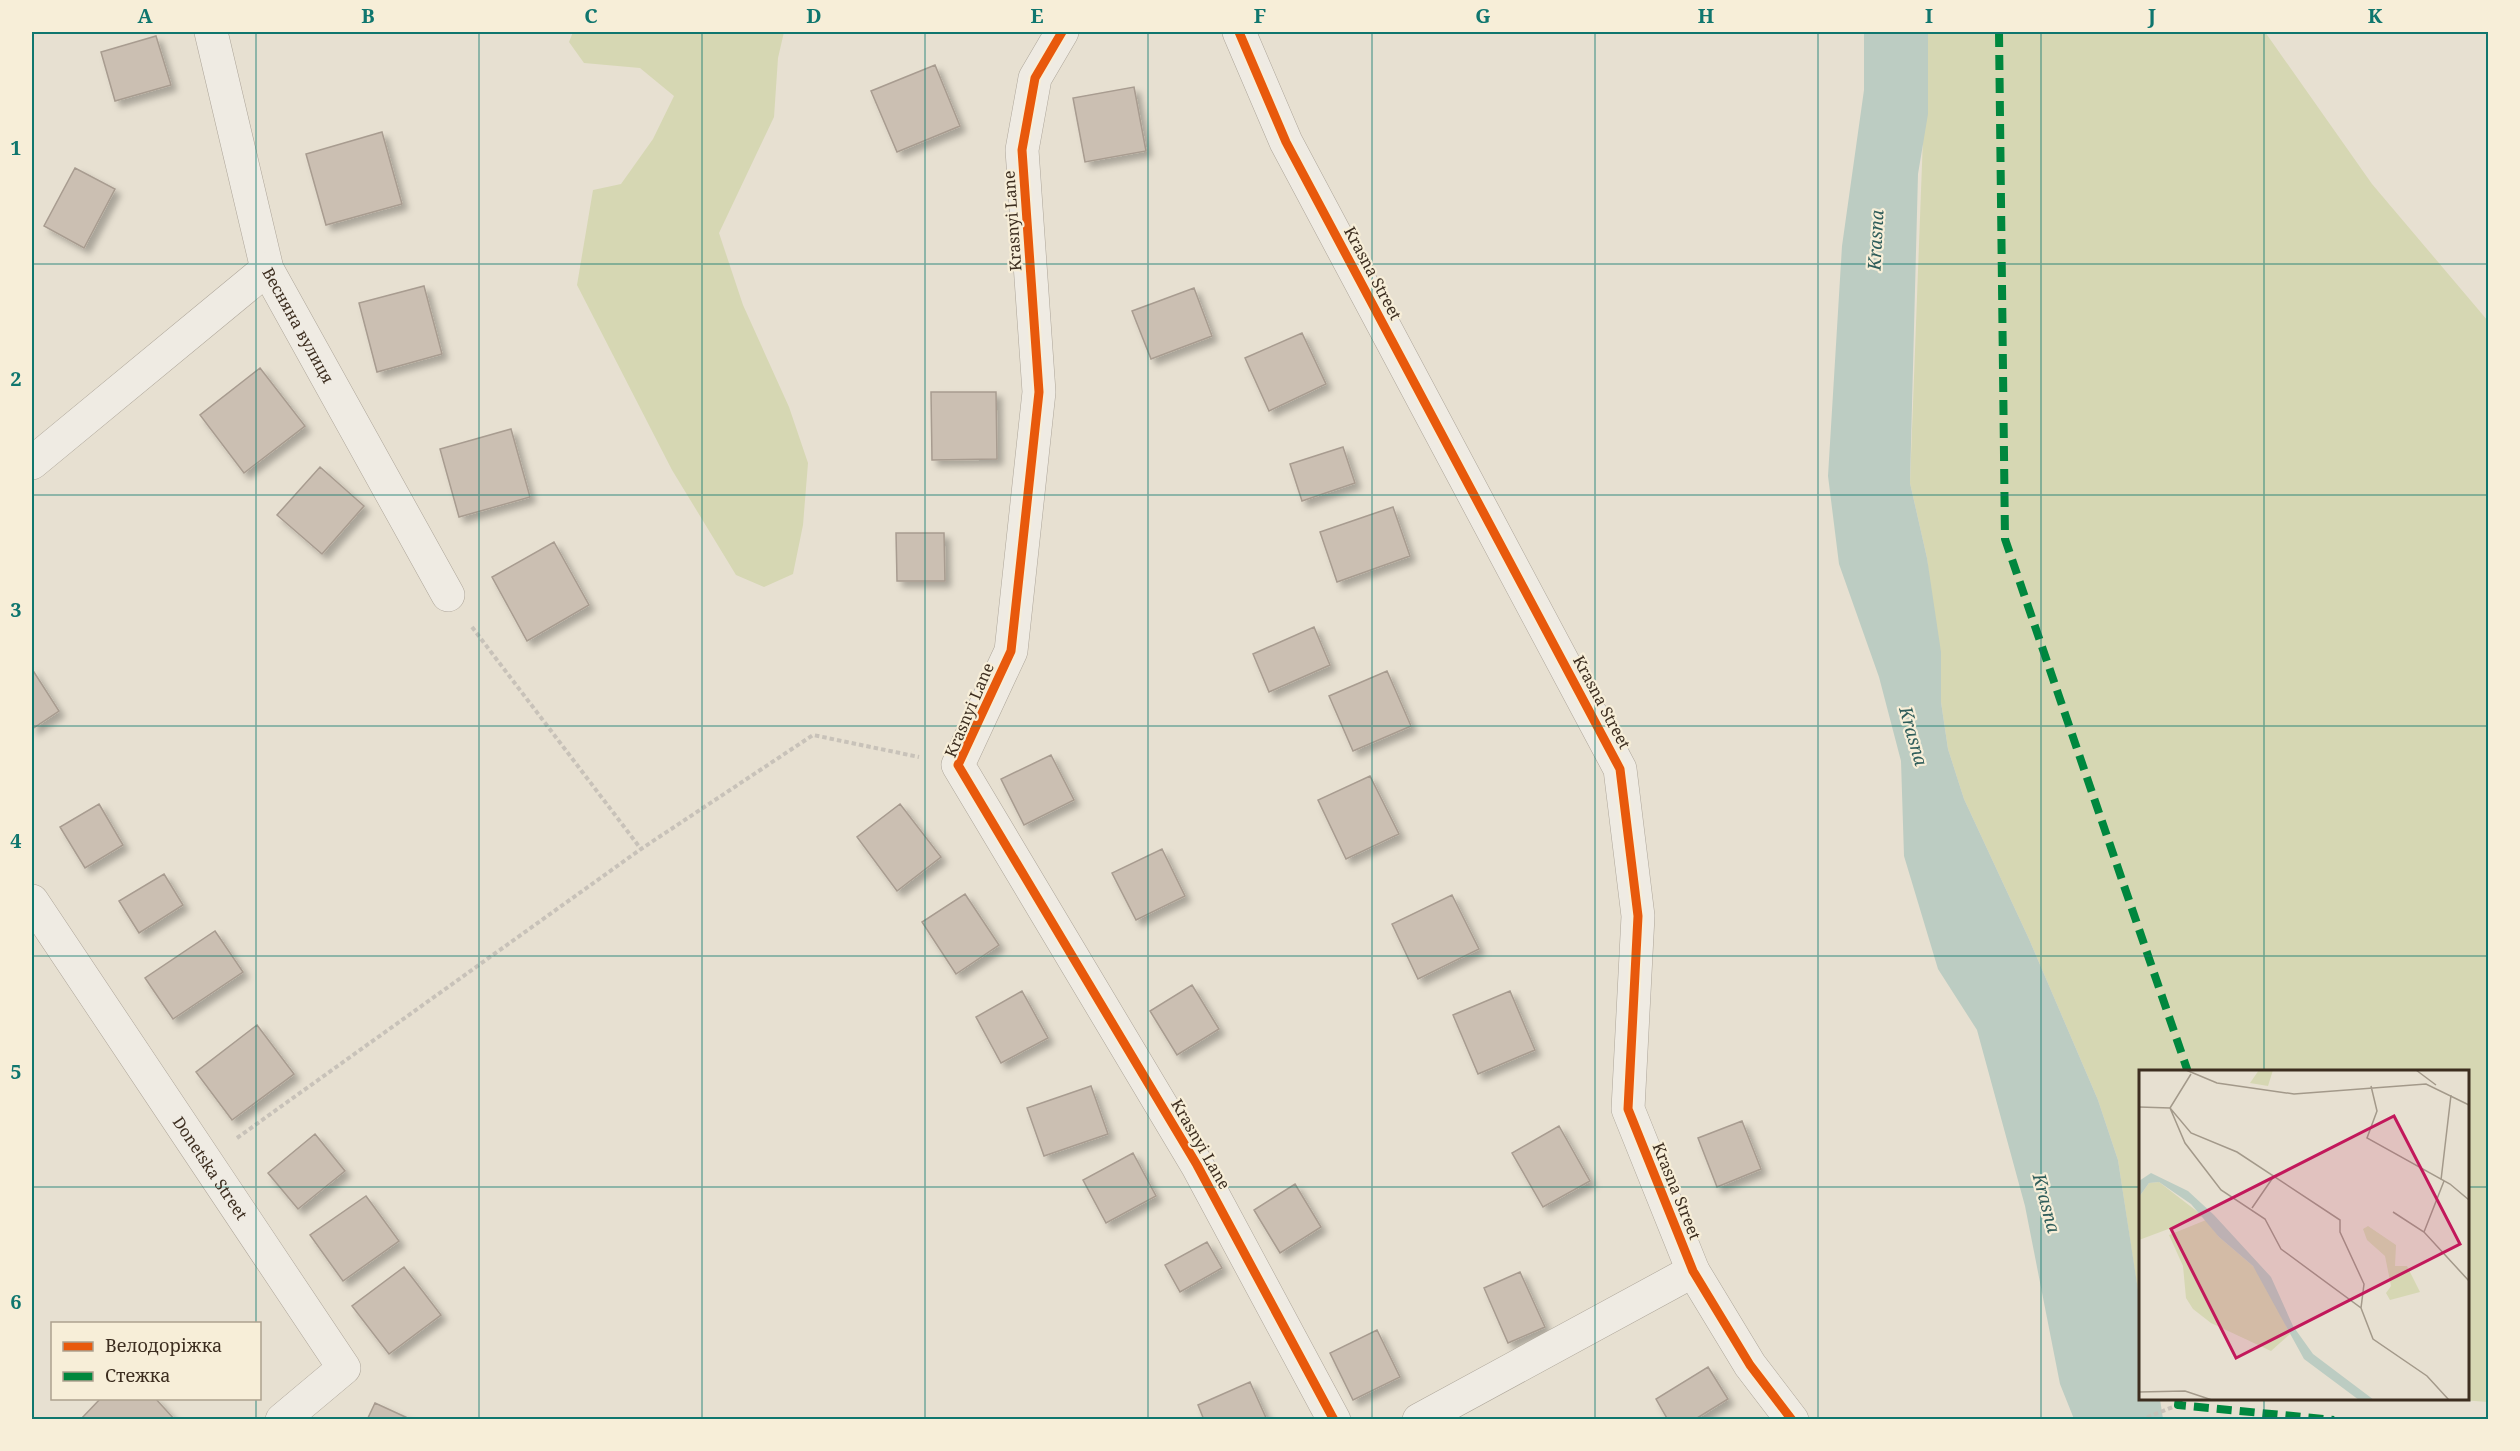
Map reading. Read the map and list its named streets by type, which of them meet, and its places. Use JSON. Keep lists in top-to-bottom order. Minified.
{"streets":{"street":["Krasnyi Lane","Krasna Street","Весняна вулиця","Donetska Street"]},"water":["Krasna"],"legend":["Велодоріжка","Стежка"],"grid":{"columns":["A","B","C","D","E","F","G","H","I","J","K"],"rows":["1","2","3","4","5","6"]}}
